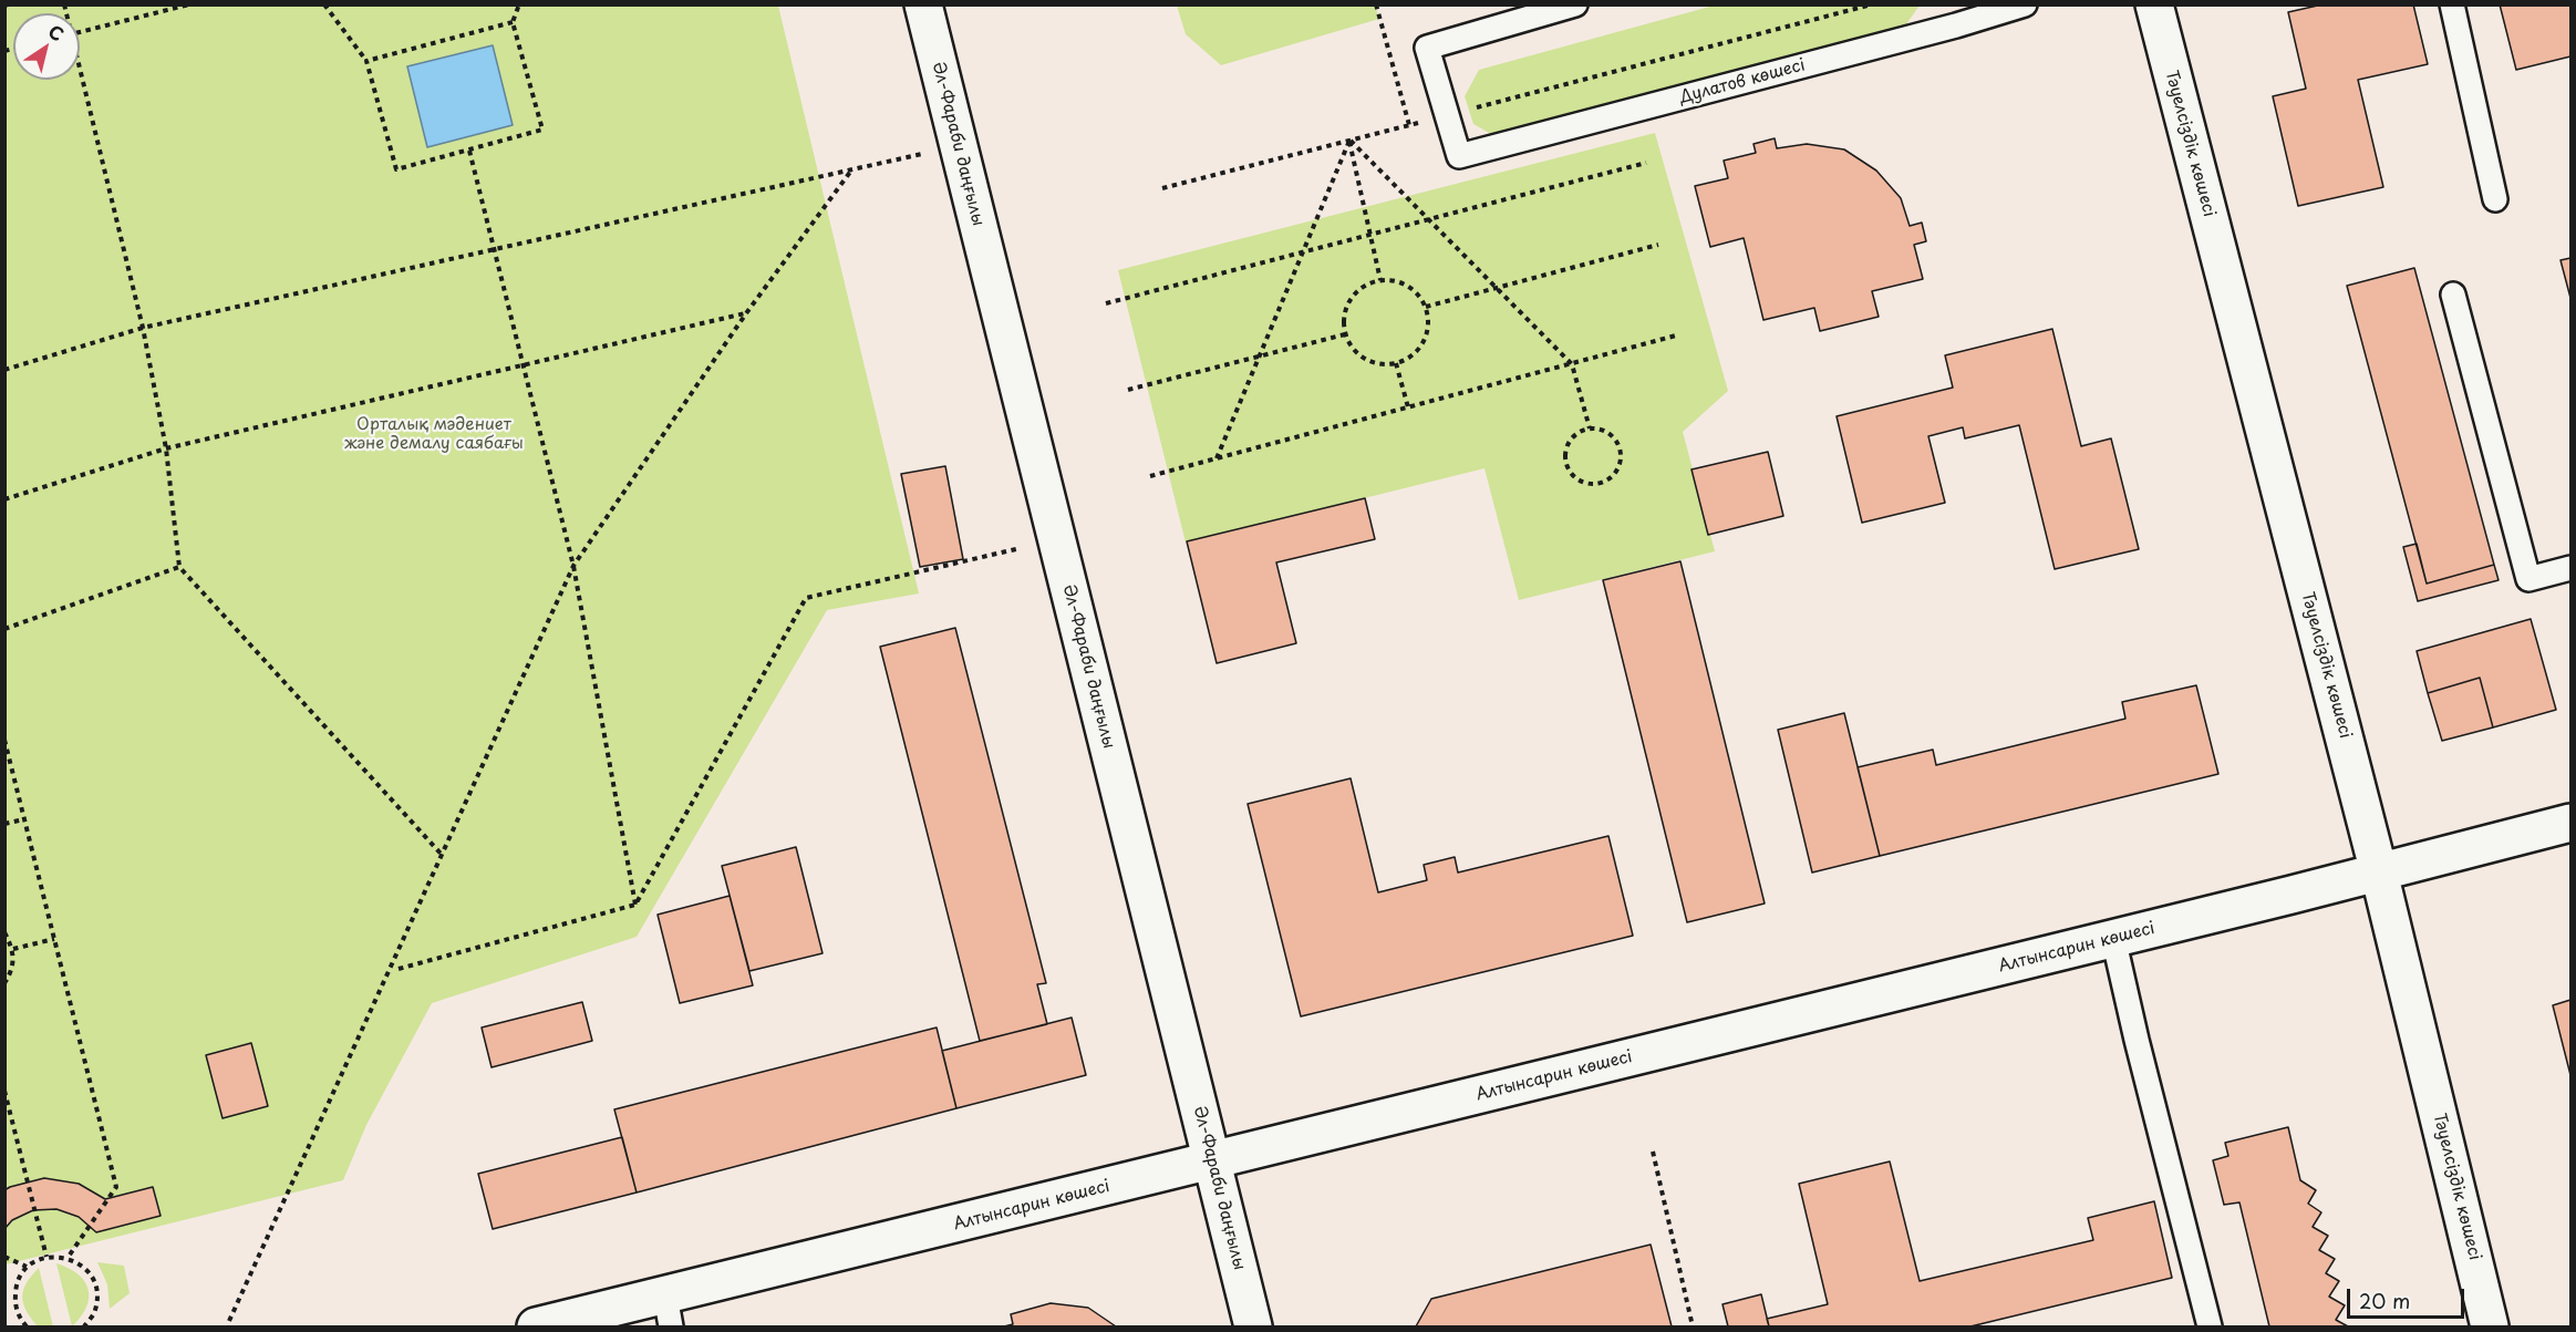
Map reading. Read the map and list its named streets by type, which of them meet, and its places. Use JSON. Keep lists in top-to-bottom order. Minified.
{"streets":{"street":["Әл-Фараби даңғылы","Тәуелсіздік көшесі","Алтынсарин көшесі"],"lane":["Дулатов көшесі"]},"crossings":[["Әл-Фараби даңғылы","Алтынсарин көшесі"],["Тәуелсіздік көшесі","Алтынсарин көшесі"]],"parks":["Орталық мәдениет және демалу саябағы"],"scale_bar":"20 m","north":"top right"}
